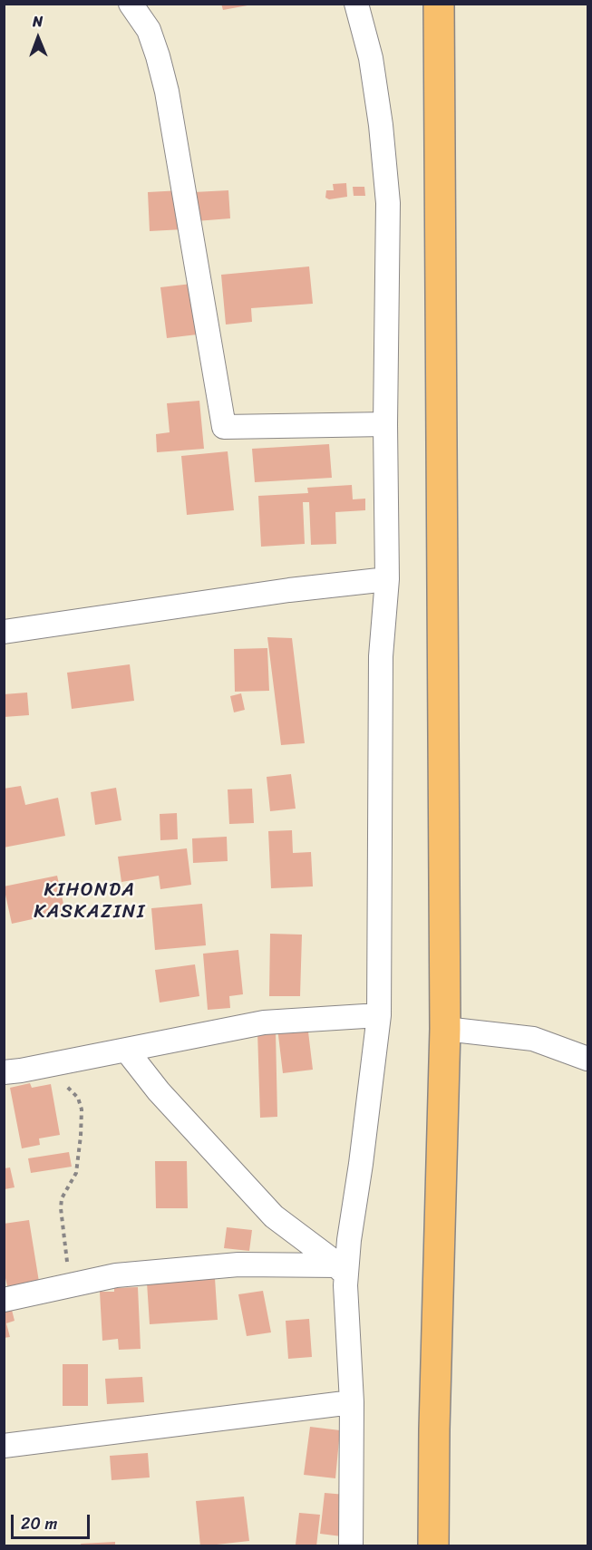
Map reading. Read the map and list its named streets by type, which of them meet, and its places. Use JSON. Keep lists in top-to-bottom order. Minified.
{"districts":["KIHONDA KASKAZINI"],"scale_bar":"20 m","north":"top"}
